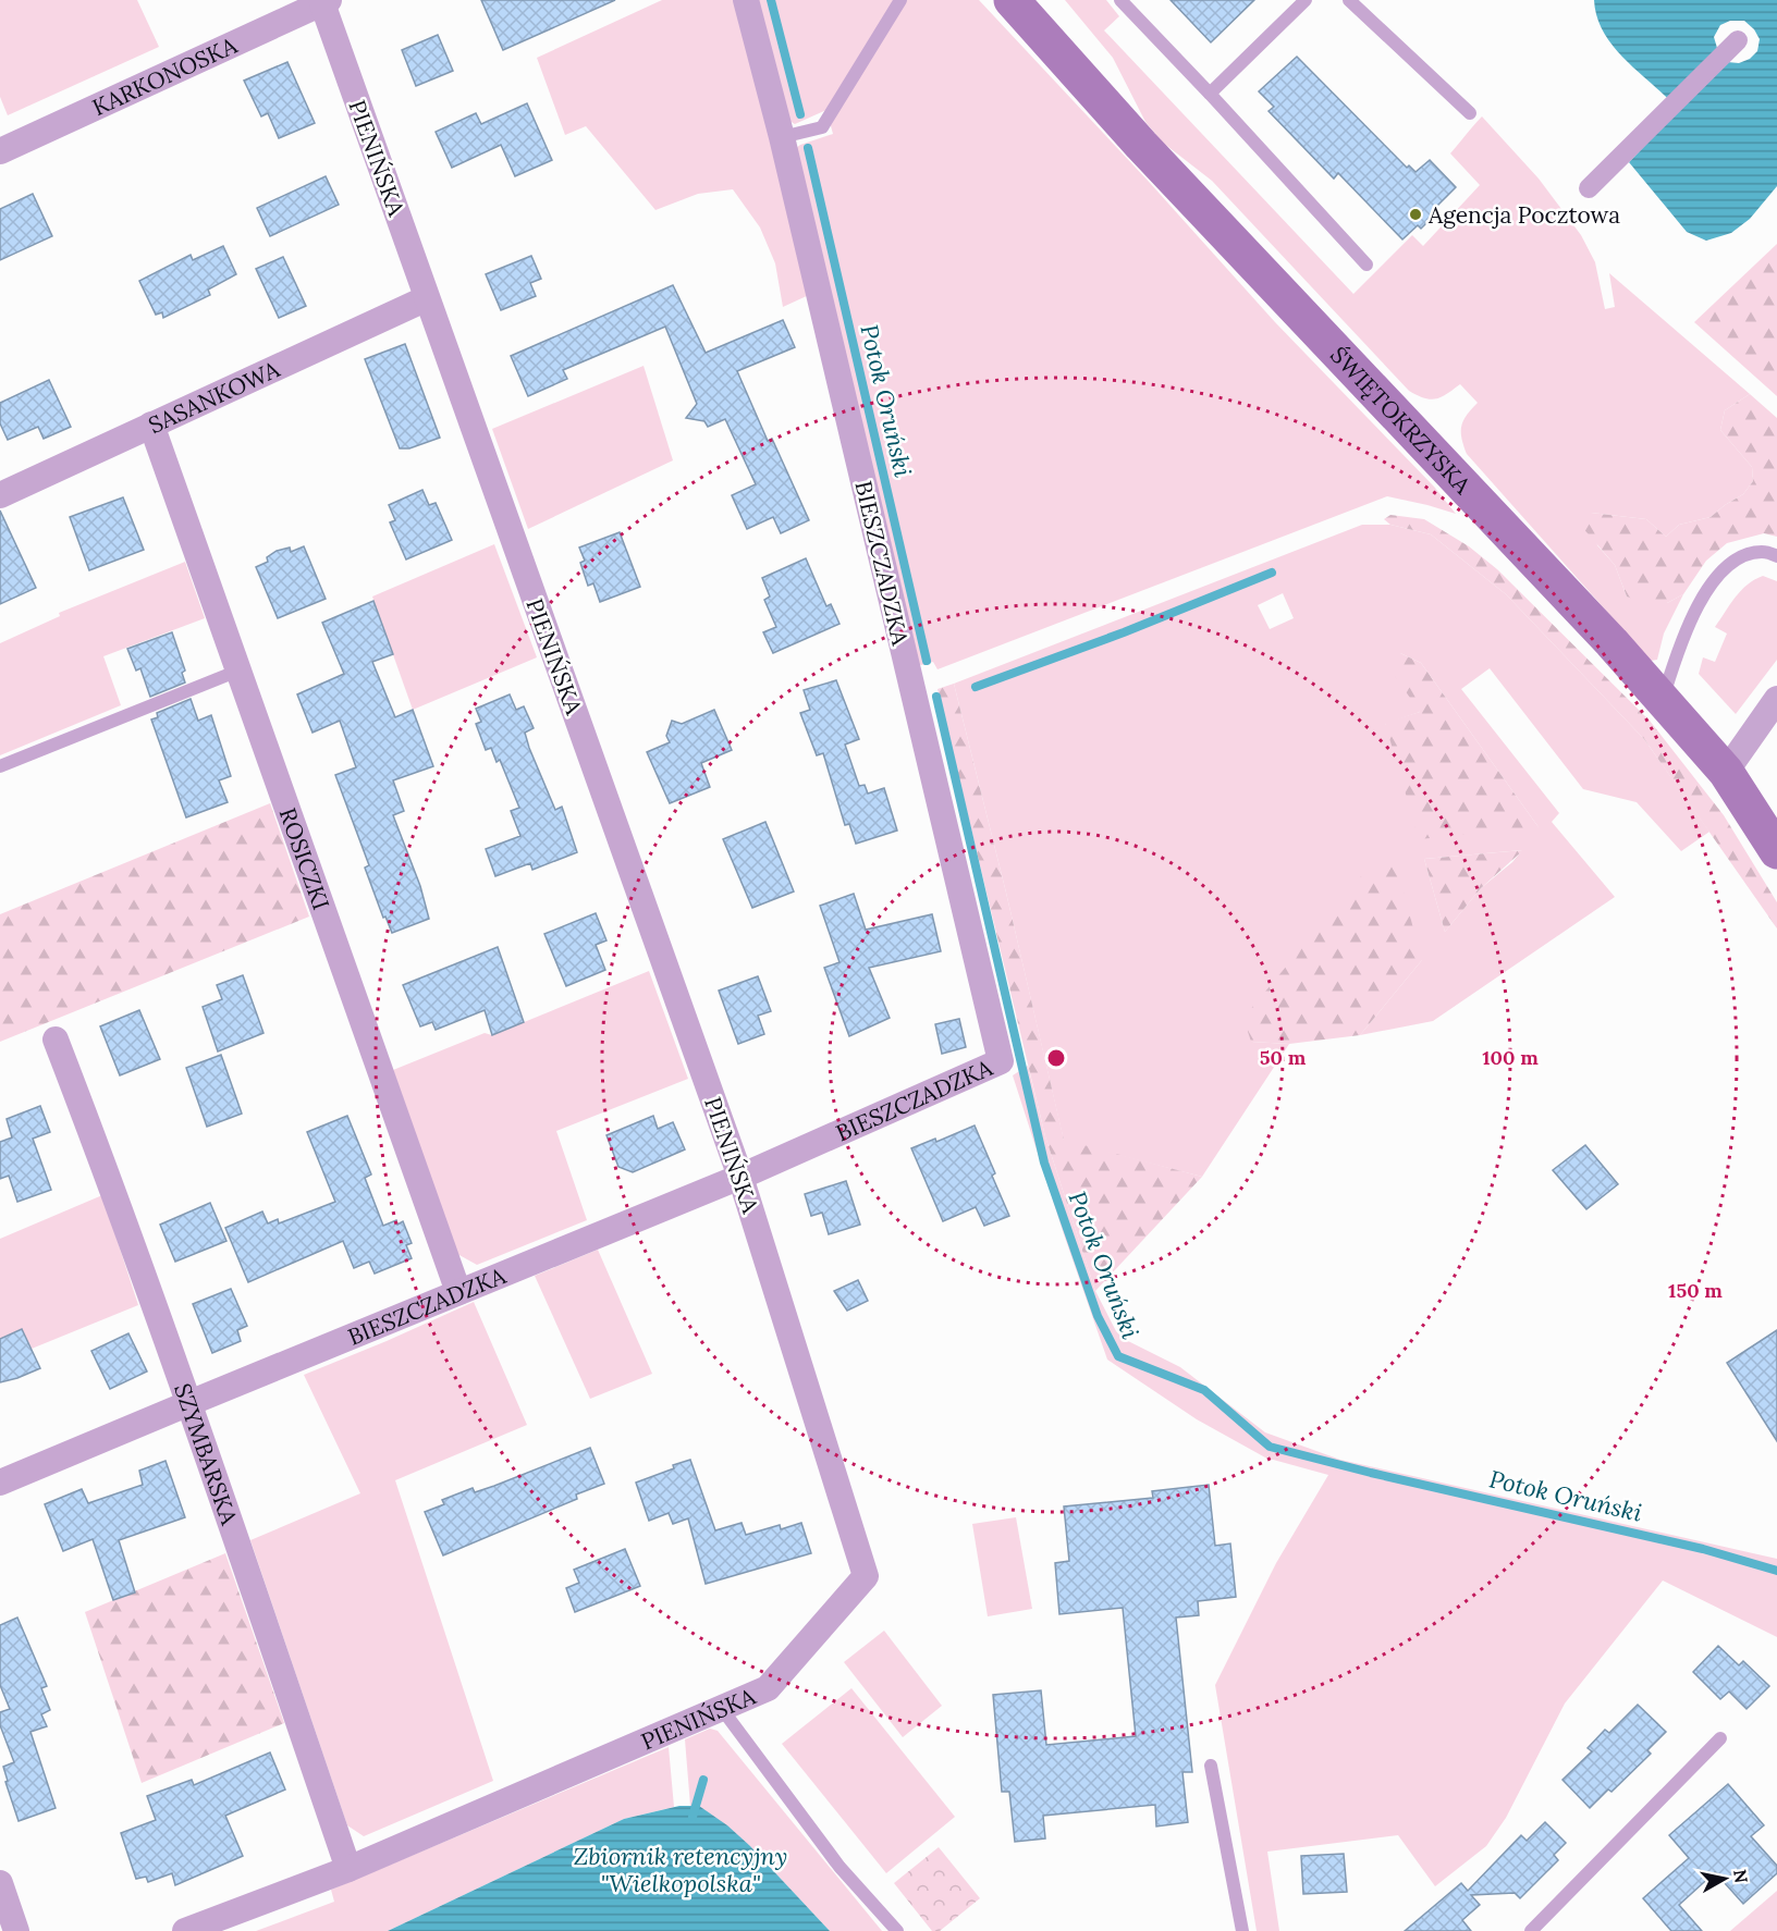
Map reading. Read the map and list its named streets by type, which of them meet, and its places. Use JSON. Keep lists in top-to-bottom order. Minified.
{"streets":{"main road":["ŚWIĘTOKRZYSKA"],"street":["KARKONOSKA","PIENIŃSKA","SASANKOWA","BIESZCZADZKA","ROSICZKI","SZYMBARSKA"]},"crossings":[["KARKONOSKA","PIENIŃSKA"],["PIENIŃSKA","SASANKOWA"],["PIENIŃSKA","BIESZCZADZKA"],["PIENIŃSKA","SZYMBARSKA"],["SASANKOWA","ROSICZKI"],["BIESZCZADZKA","ROSICZKI"],["BIESZCZADZKA","SZYMBARSKA"]],"water":["Potok Oruński","Zbiornik retencyjny \"Wielkopolska\""],"places":["Agencja Pocztowa"],"north":"right","rings":["50 m","100 m","150 m"]}
